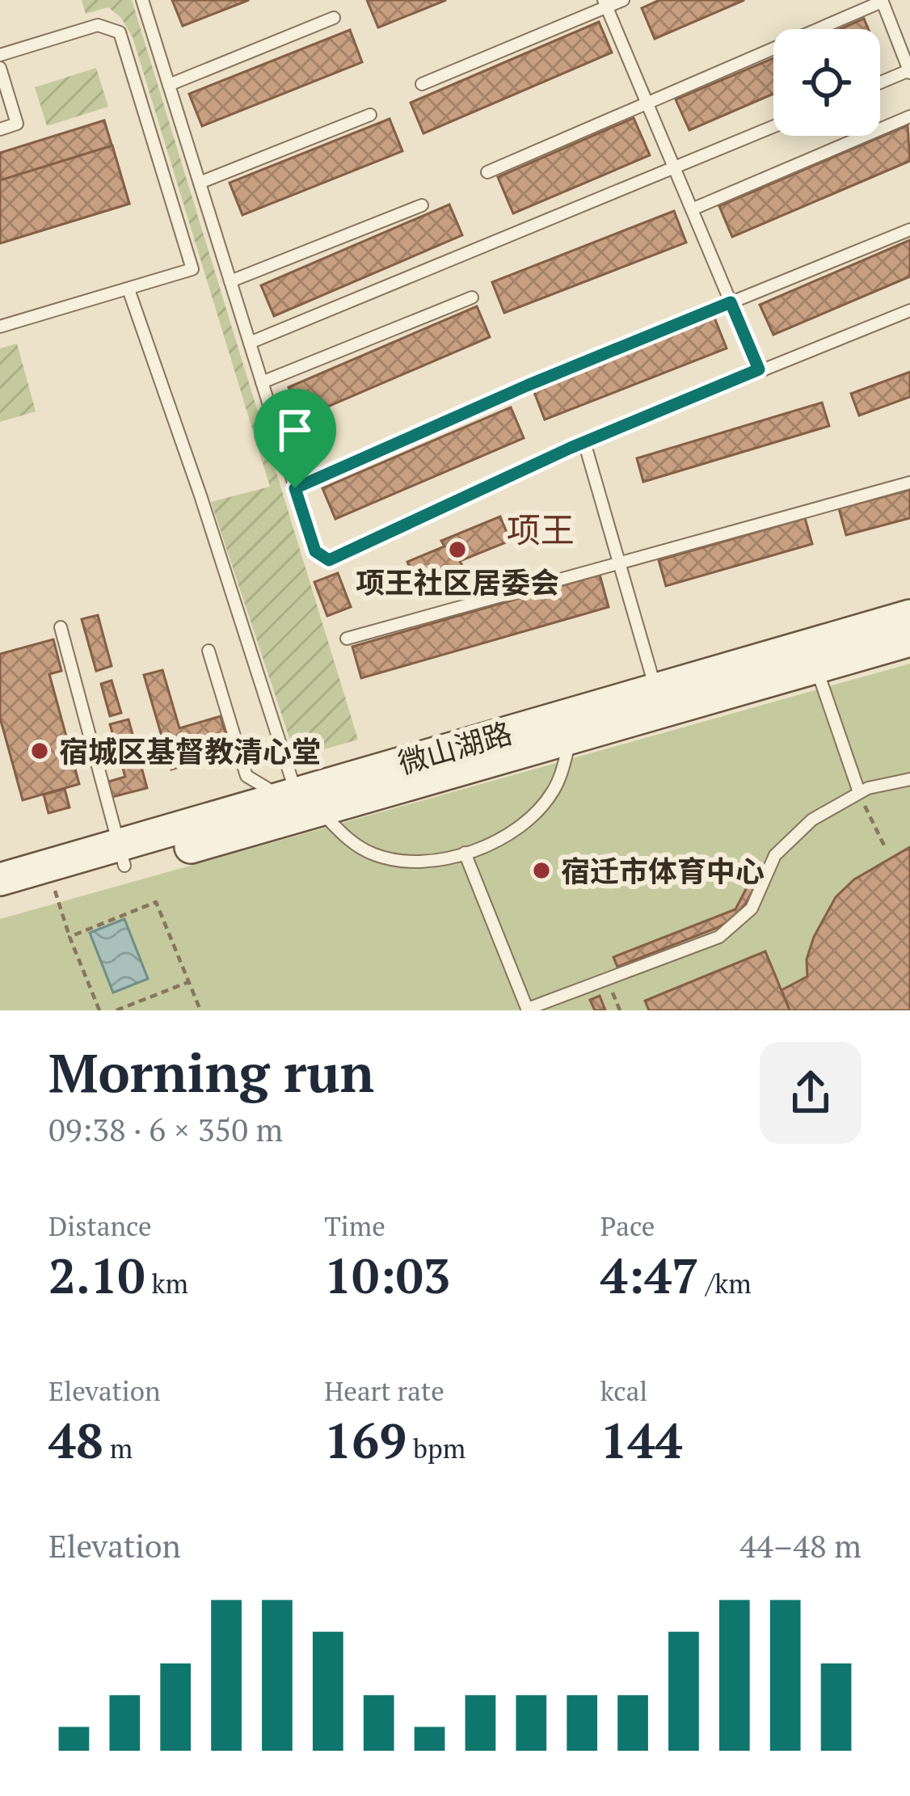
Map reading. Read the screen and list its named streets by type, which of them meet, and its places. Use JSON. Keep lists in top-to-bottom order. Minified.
{"streets":{"street":["微山湖路"]},"districts":["项王"],"places":["项王社区居委会","宿城区基督教清心堂","宿迁市体育中心"],"page":{"heading":["Morning run","09:38 · 6 × 350 m"],"stats":[["Distance","2.10 km"],["Time","10:03"],["Pace","4:47 /km"],["Elevation","48 m"],["Heart rate","169 bpm"],["kcal","144"]],"chart":["Elevation","44–48 m"]}}
